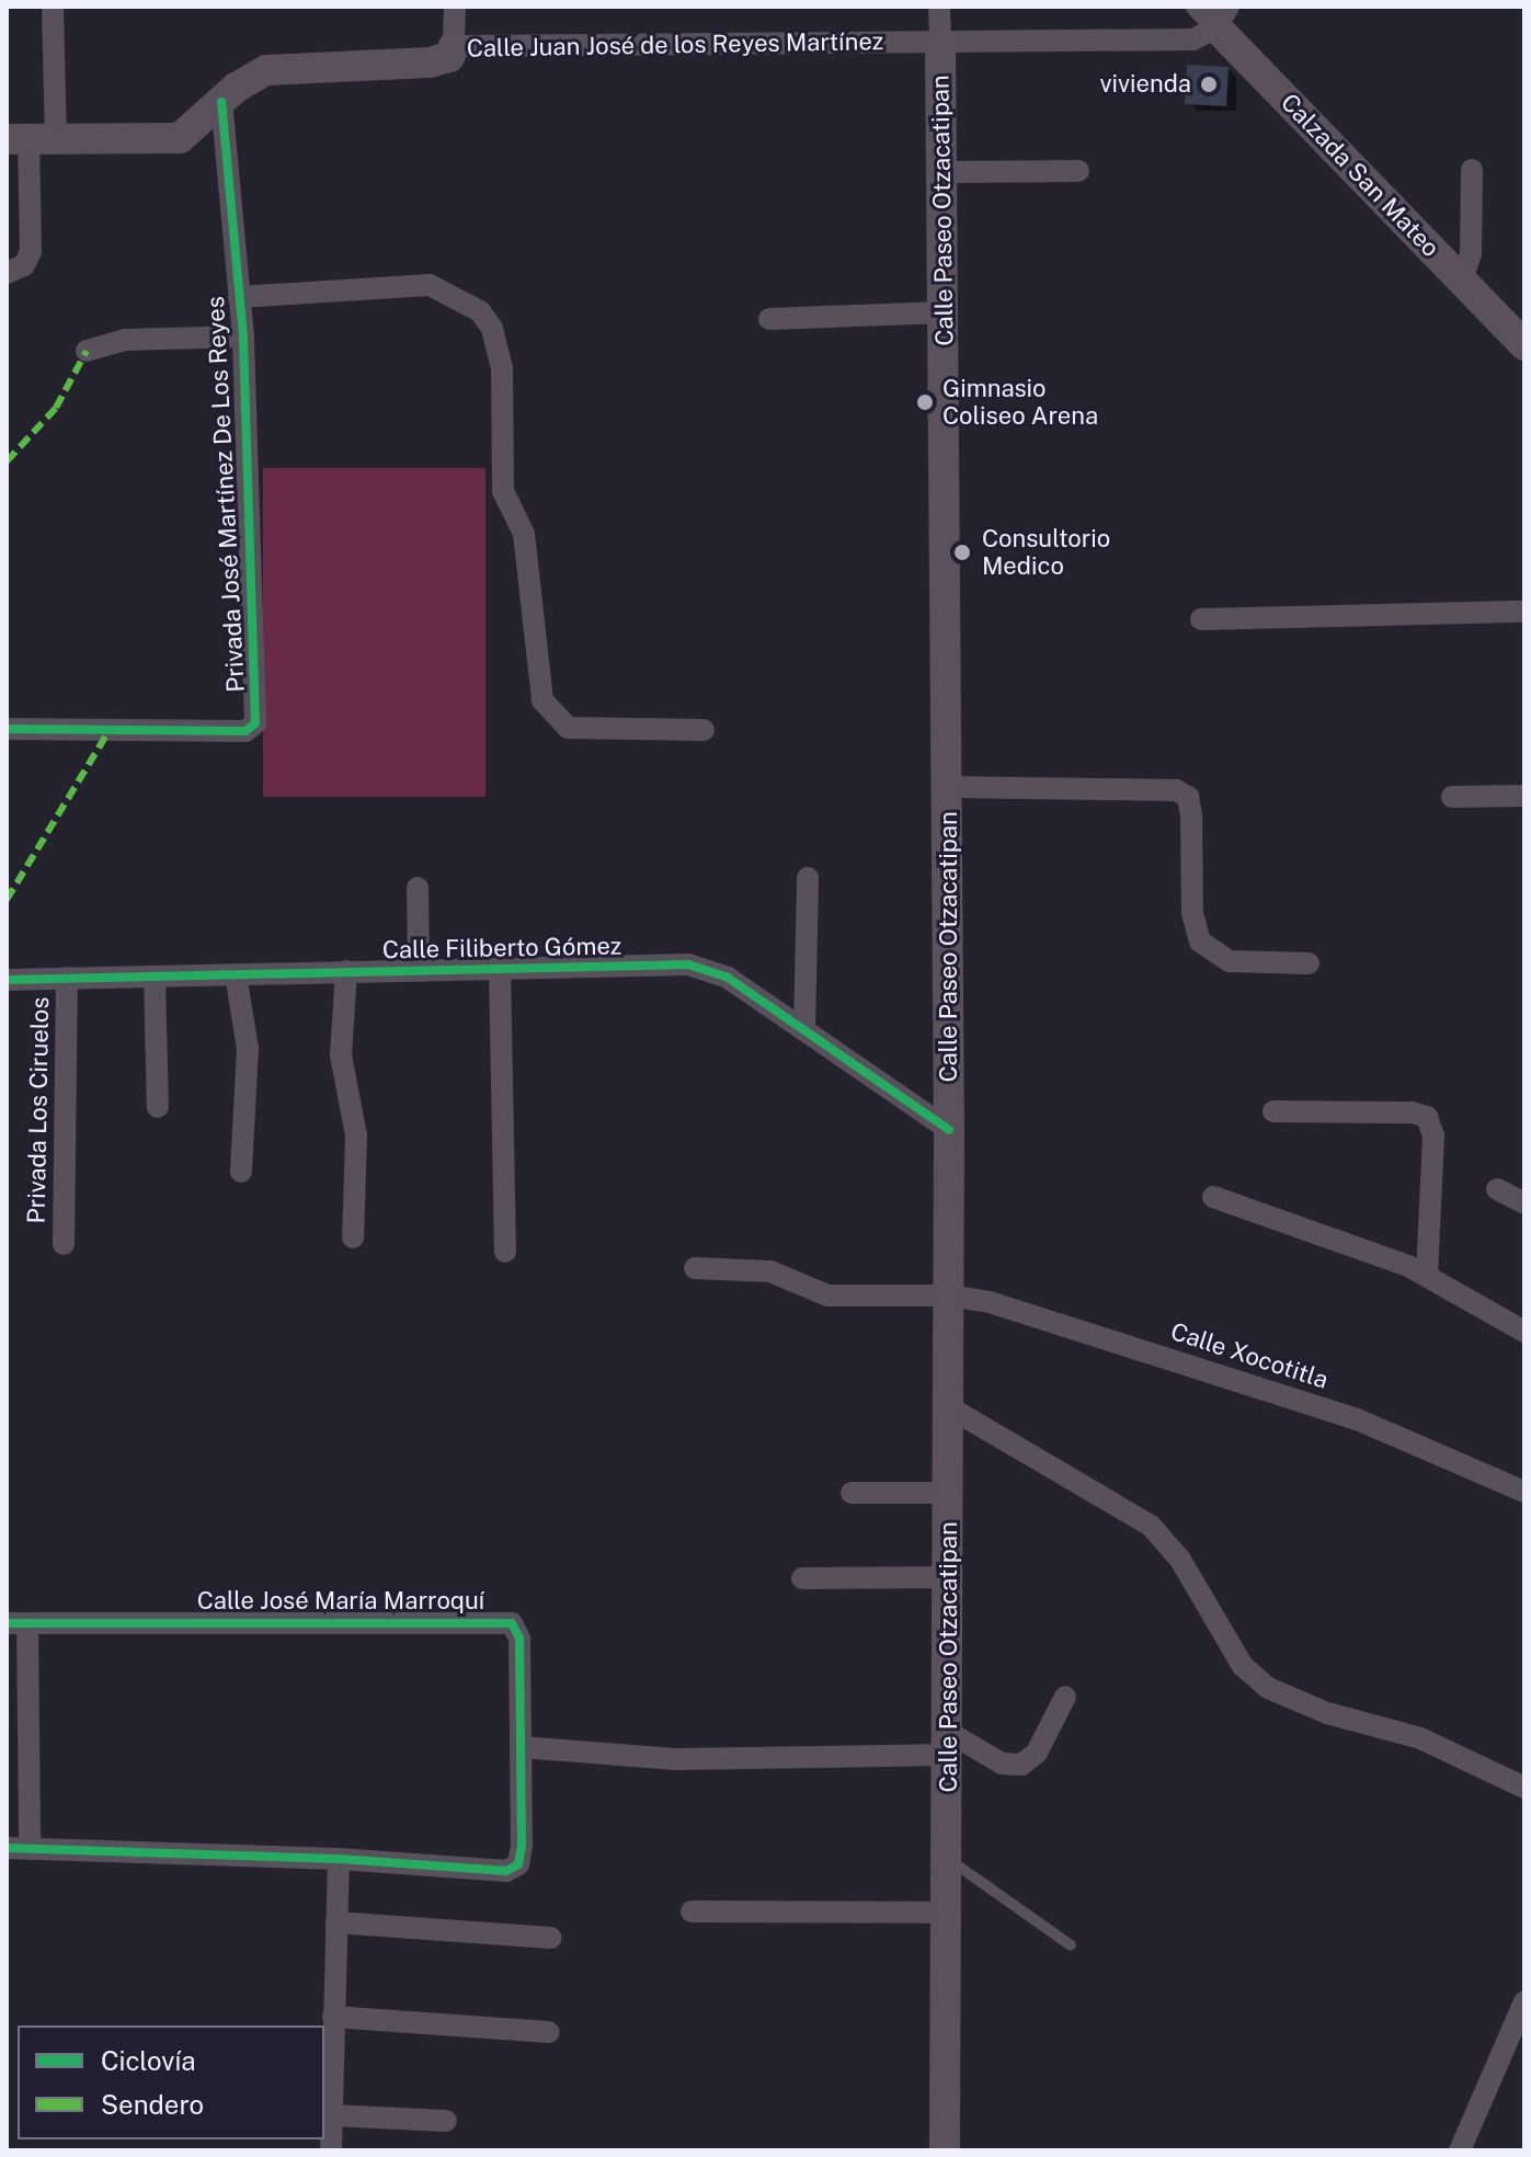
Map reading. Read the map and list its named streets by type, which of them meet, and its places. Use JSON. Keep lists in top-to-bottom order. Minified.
{"streets":{"main road":["Calle Juan José de los Reyes Martínez","Calzada San Mateo","Calle Paseo Otzacatipan"],"street":["Privada José Martínez De Los Reyes","Calle Filiberto Gómez","Privada Los Ciruelos","Calle Xocotitla","Calle José María Marroquí"]},"crossings":[["Calle Juan José de los Reyes Martínez","Calzada San Mateo"],["Calle Juan José de los Reyes Martínez","Calle Paseo Otzacatipan"],["Calle Juan José de los Reyes Martínez","Privada José Martínez De Los Reyes"],["Calle Paseo Otzacatipan","Calle Filiberto Gómez"],["Calle Paseo Otzacatipan","Calle Xocotitla"],["Calle Filiberto Gómez","Privada Los Ciruelos"]],"places":["vivienda","Gimnasio Coliseo Arena","Consultorio Medico"],"legend":["Ciclovía","Sendero"]}
